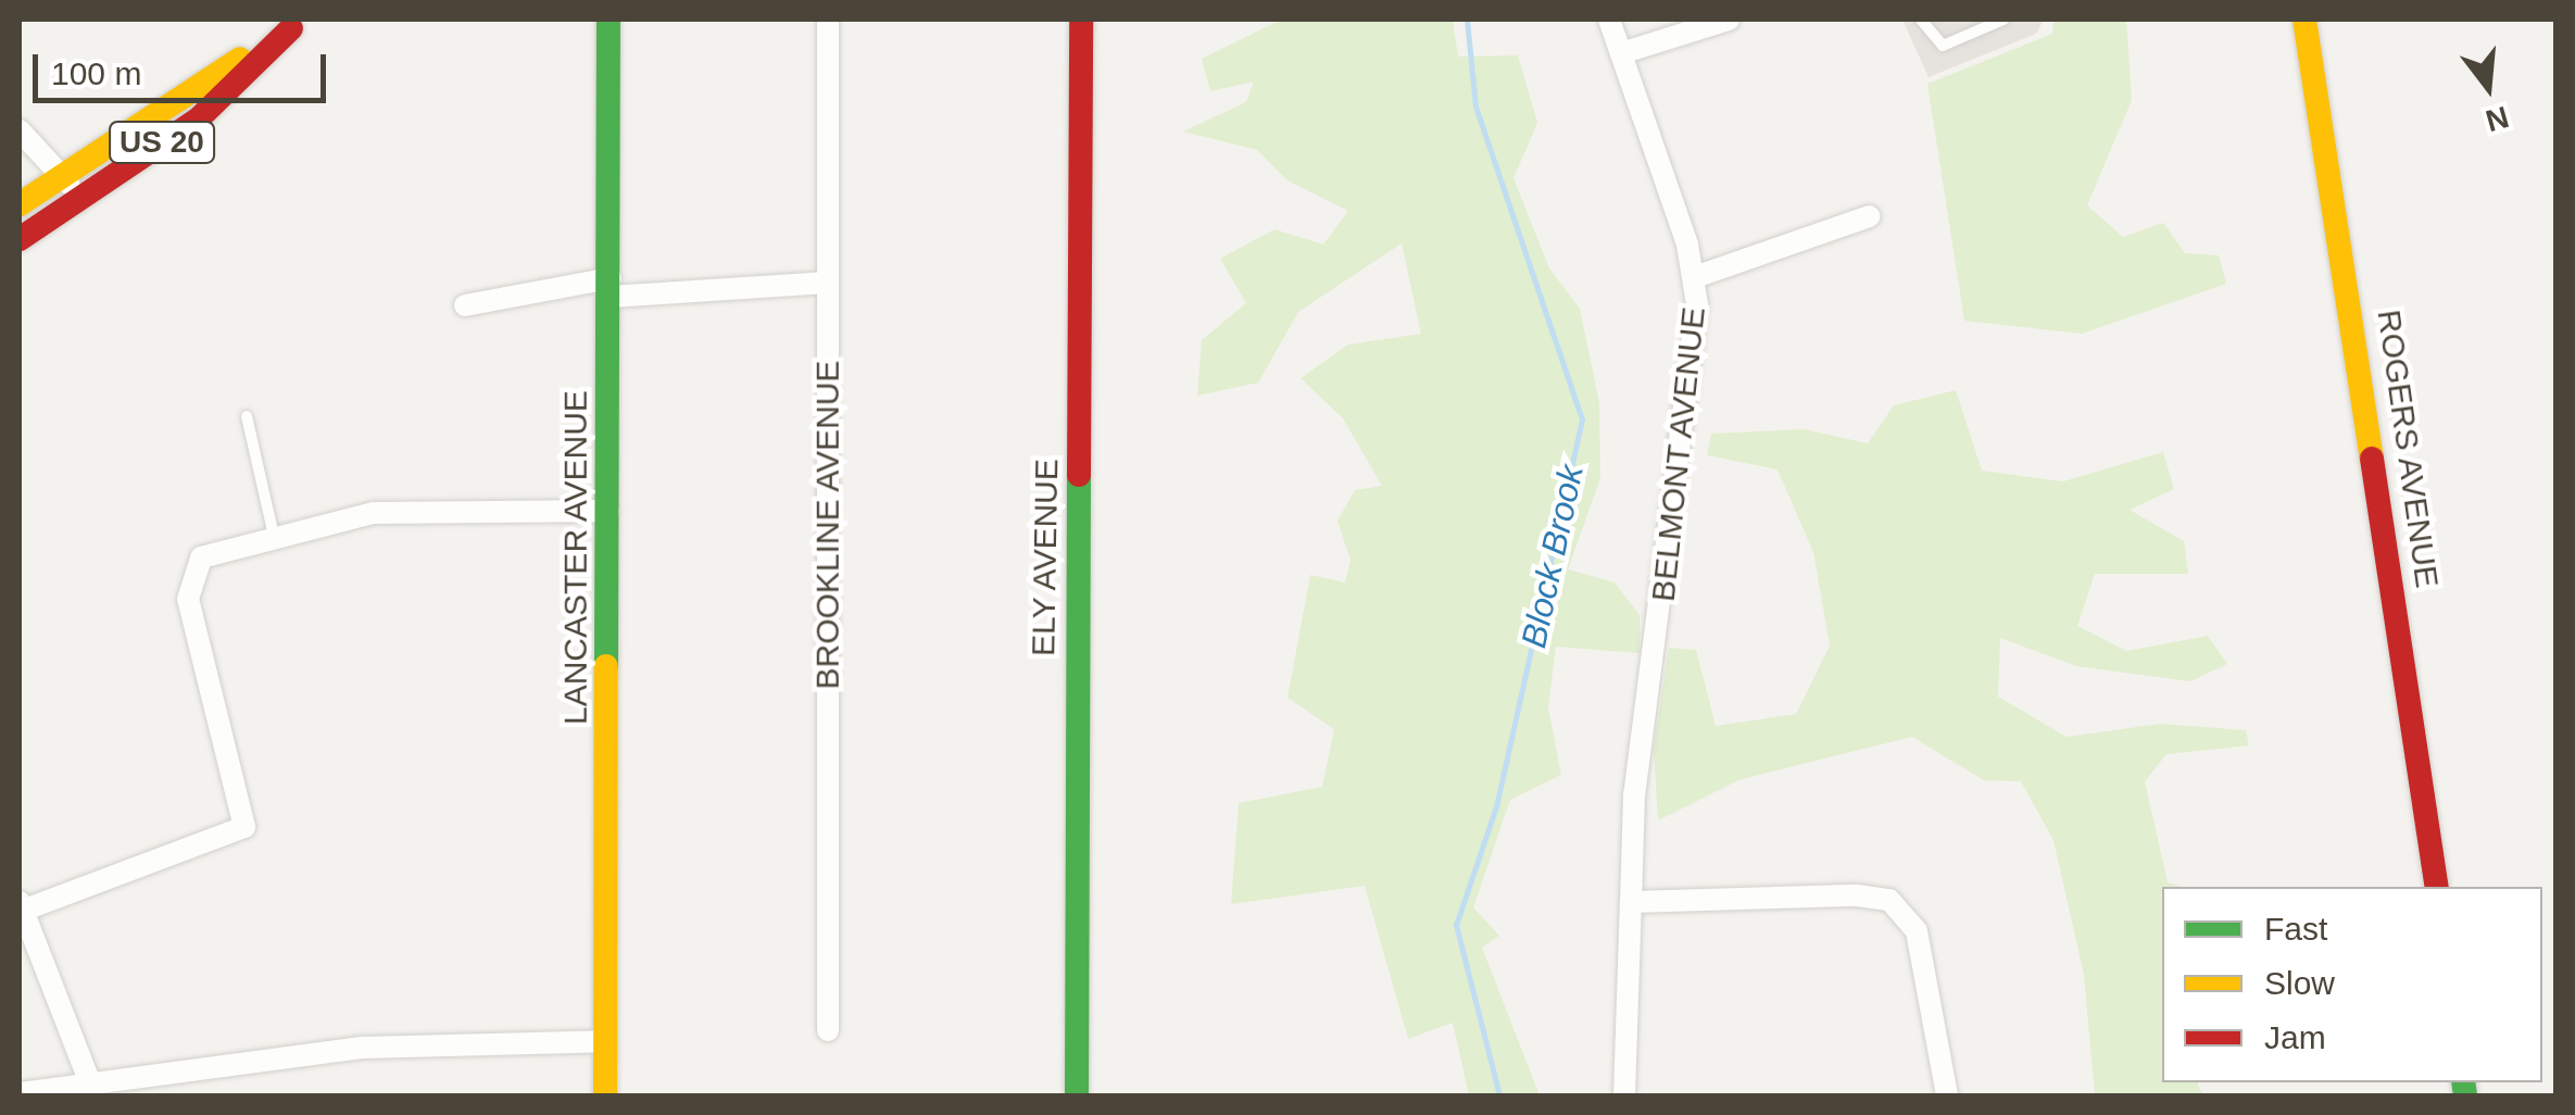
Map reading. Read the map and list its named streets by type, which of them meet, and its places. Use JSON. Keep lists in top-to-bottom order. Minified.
{"streets":{"street":["US 20","ROGERS AVENUE","BELMONT AVENUE","BROOKLINE AVENUE","LANCASTER AVENUE","ELY AVENUE"]},"water":["Block Brook"],"legend":["Fast","Slow","Jam"],"scale_bar":"100 m","north":"bottom"}
